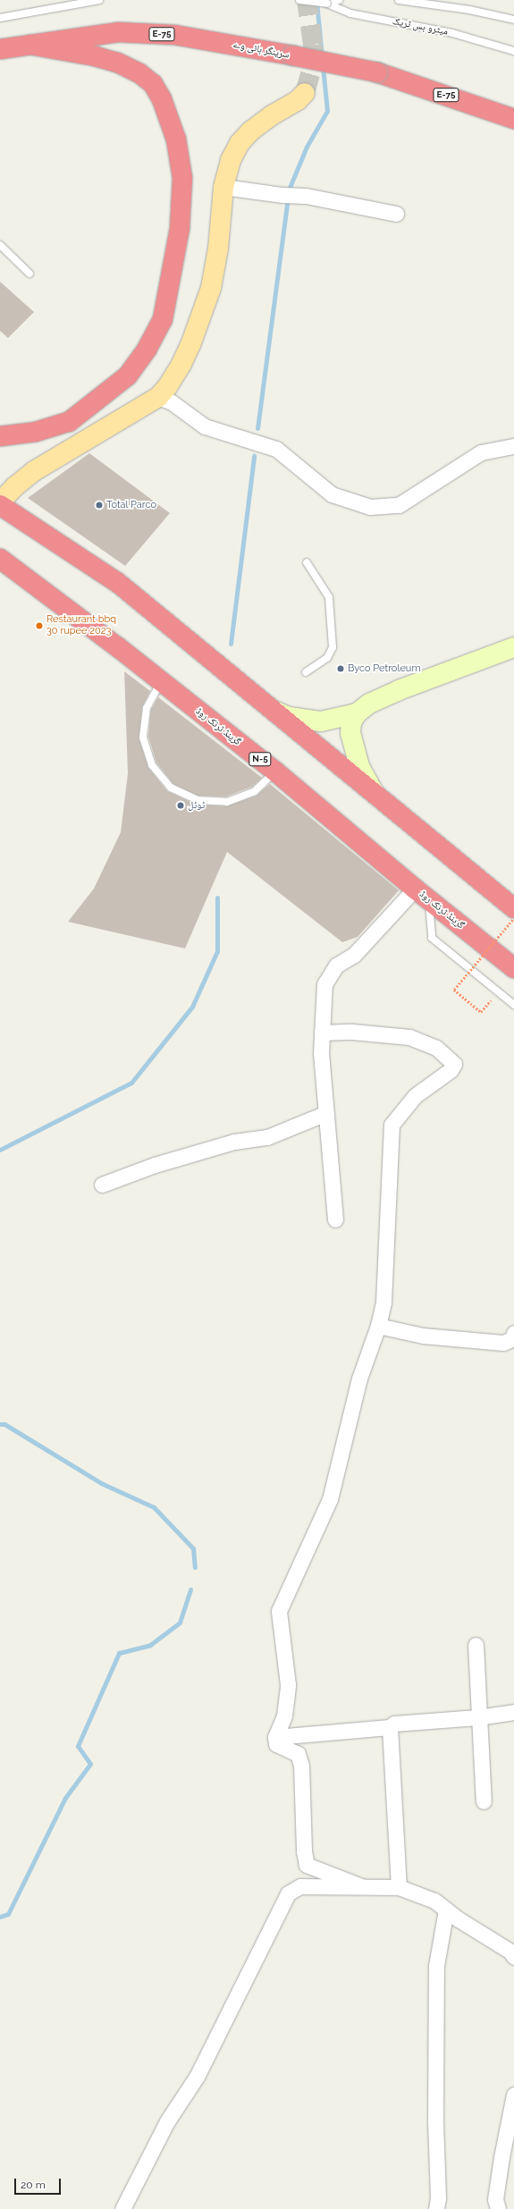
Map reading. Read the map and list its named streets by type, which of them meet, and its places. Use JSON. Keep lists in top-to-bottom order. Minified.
{"streets":{"highway":["E-75","سرینگر ہائی وے","گرینڈ ٹرنک روڈ","N-5"],"lane":["میٹرو بس ٹریک"]},"places":["Total Parco","Restaurant bbq 30 rupee 2023","Byco Petroleum","ٹوٹل"],"scale_bar":"20 m"}
